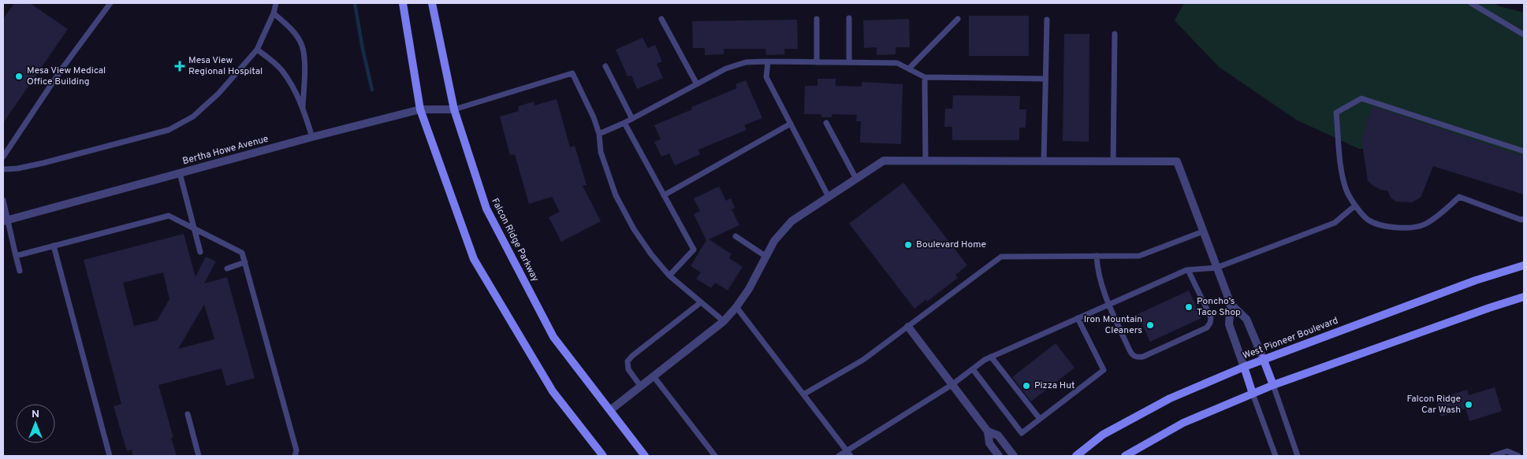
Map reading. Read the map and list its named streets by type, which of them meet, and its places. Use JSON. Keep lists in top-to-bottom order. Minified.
{"streets":{"main road":["Falcon Ridge Parkway","West Pioneer Boulevard"],"street":["Bertha Howe Avenue"]},"crossings":[["Bertha Howe Avenue","Falcon Ridge Parkway"]],"places":{"health":["Mesa View Regional Hospital"],"other":["Mesa View Medical Office Building","Boulevard Home","Poncho’s Taco Shop","Iron Mountain Cleaners","Pizza Hut","Falcon Ridge Car Wash"]},"north":"top"}
